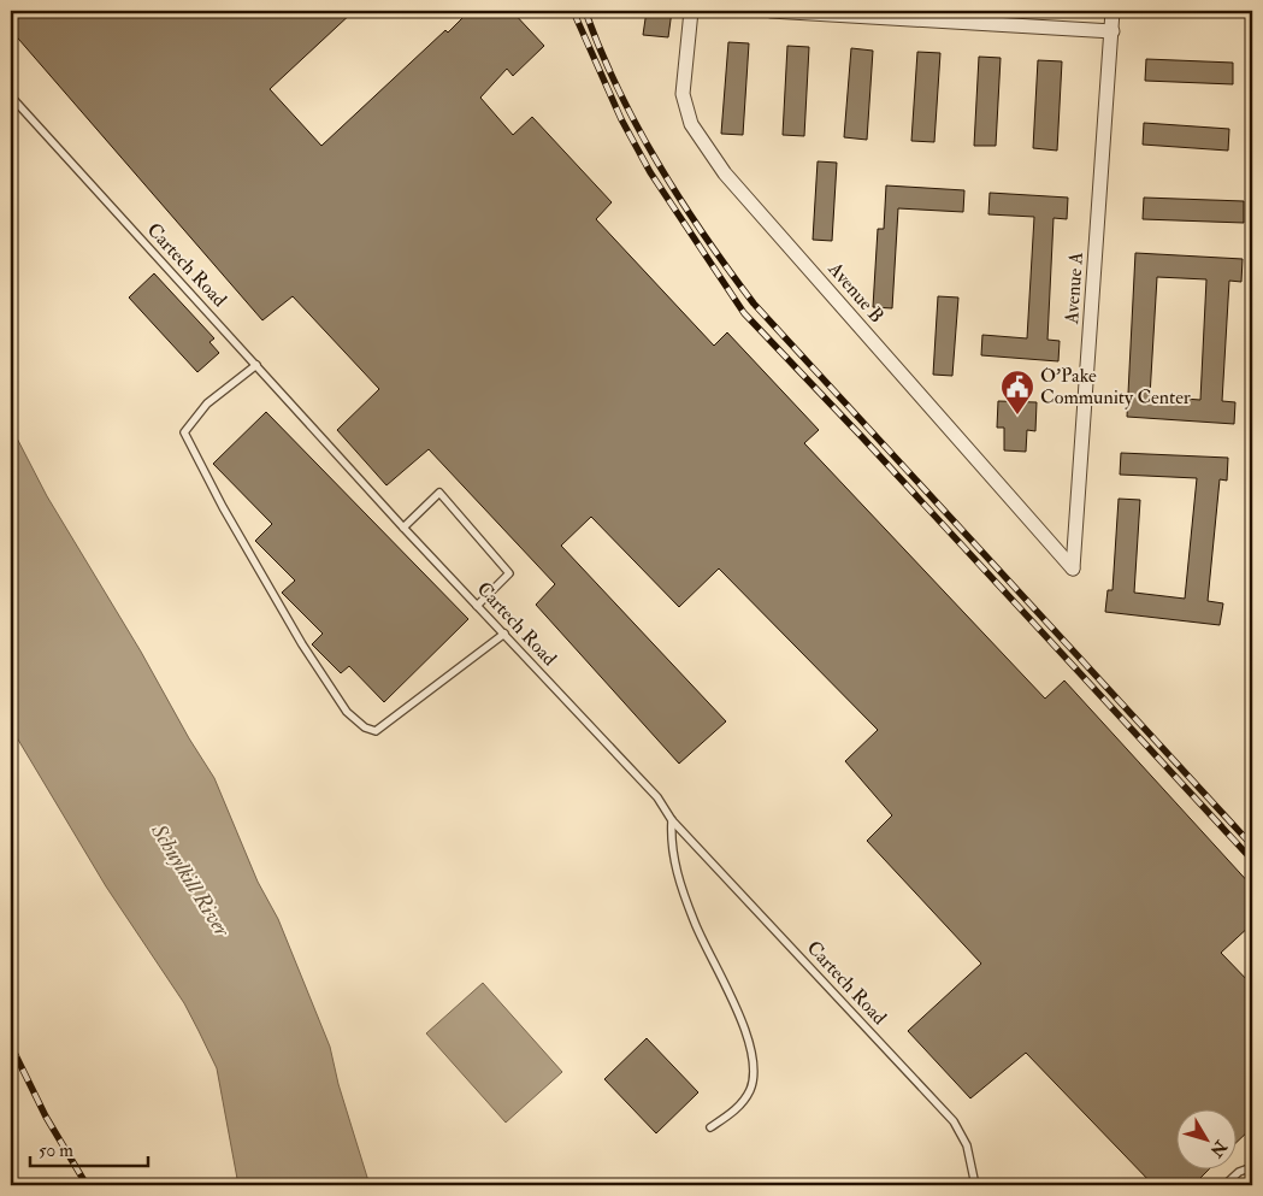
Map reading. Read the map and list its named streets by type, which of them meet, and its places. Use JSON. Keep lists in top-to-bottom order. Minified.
{"streets":{"street":["Avenue A","Avenue B"],"lane":["Cartech Road"]},"crossings":[["Avenue A","Avenue B"]],"water":["Schuylkill River"],"places":{"public building":["O’Pake Community Center"]},"scale_bar":"50 m","north":"bottom right"}
